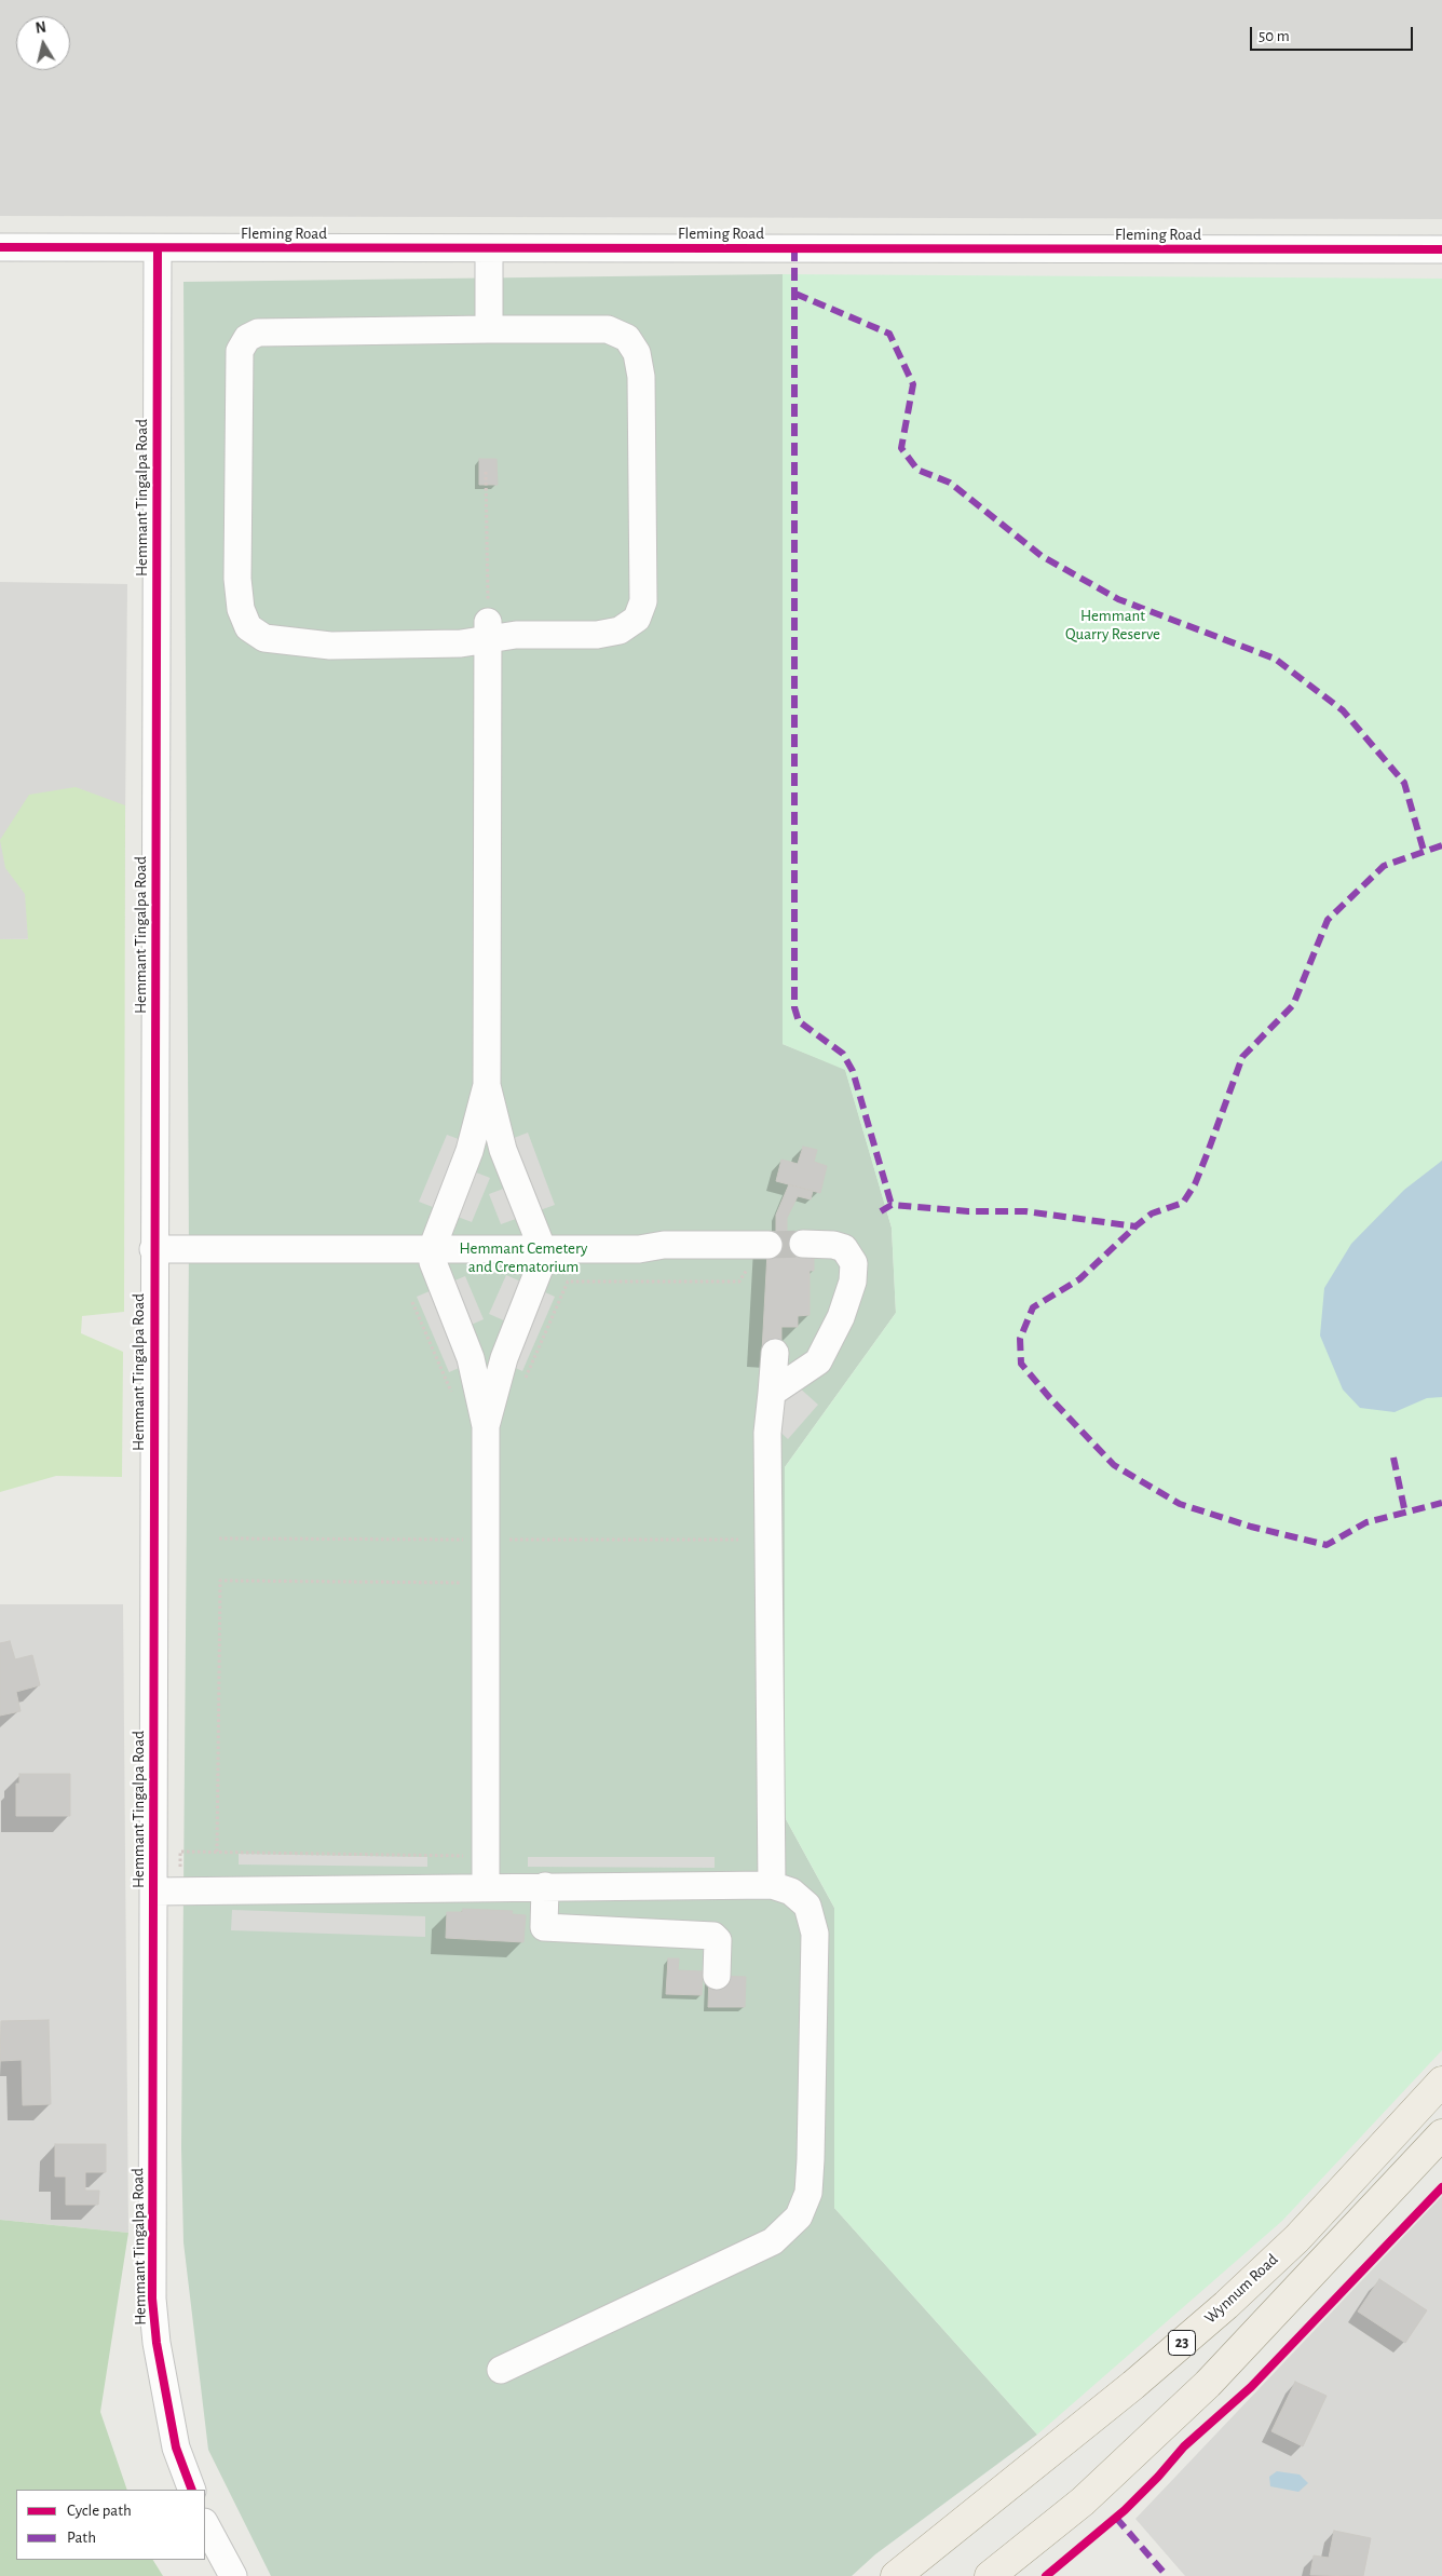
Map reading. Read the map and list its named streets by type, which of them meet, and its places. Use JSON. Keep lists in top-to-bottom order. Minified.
{"streets":{"main road":["Wynnum Road","23"],"street":["Fleming Road","Hemmant Tingalpa Road"]},"crossings":[["Fleming Road","Hemmant Tingalpa Road"]],"parks":["Hemmant Quarry Reserve","Hemmant Cemetery and Crematorium"],"legend":["Cycle path","Path"],"scale_bar":"50 m","north":"top"}
